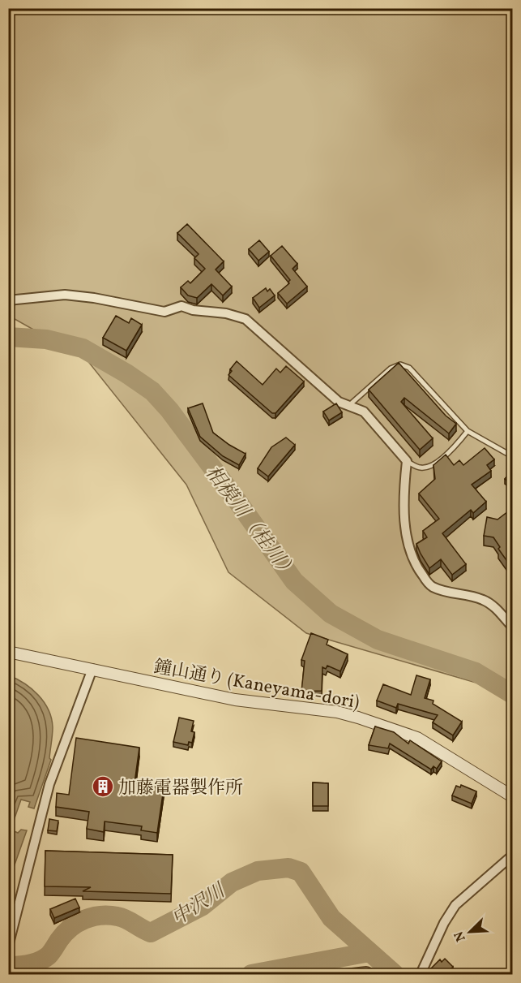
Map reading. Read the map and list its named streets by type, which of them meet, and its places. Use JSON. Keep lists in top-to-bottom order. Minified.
{"streets":{"street":["鐘山通り (Kaneyama-dori)"]},"water":["相模川（桂川）","中沢川"],"places":{"building":["加藤電器製作所"]},"north":"bottom left"}
